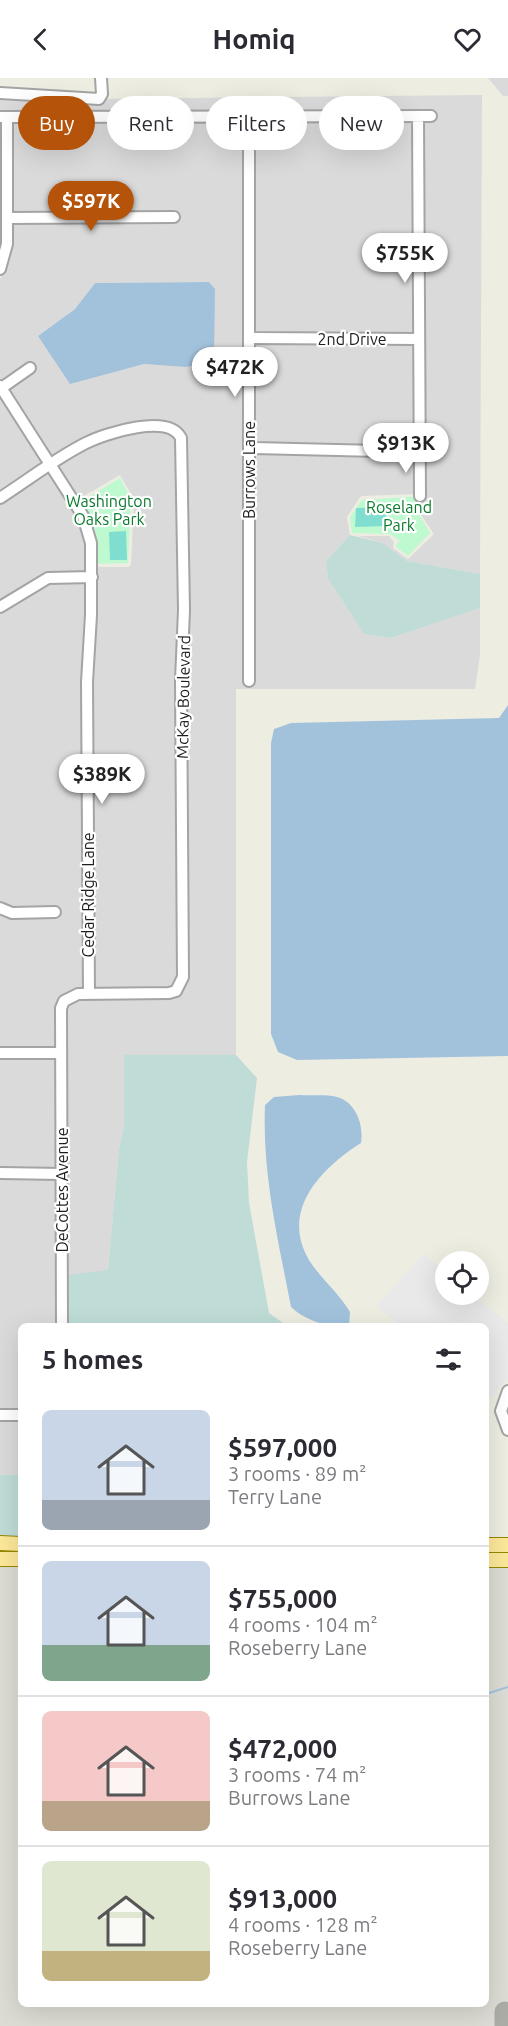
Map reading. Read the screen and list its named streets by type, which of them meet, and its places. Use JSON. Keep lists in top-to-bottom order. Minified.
{"streets":{"street":["2nd Drive","Burrows Lane","McKay Boulevard","Cedar Ridge Lane","DeCottes Avenue"]},"crossings":[["2nd Drive","Burrows Lane"],["McKay Boulevard","Cedar Ridge Lane"],["McKay Boulevard","DeCottes Avenue"]],"parks":["Washington Oaks Park","Roseland Park"],"page":{"header":"Homiq","chip":["Buy","Rent","Filters","New"],"price":["$597K","$755K","$472K","$913K","$389K"],"heading":"5 homes","list":[{"name":"$597,000","note":"3 rooms · 89 m² · Terry Lane"},{"name":"$755,000","note":"4 rooms · 104 m² · Roseberry Lane"},{"name":"$472,000","note":"3 rooms · 74 m² · Burrows Lane"},{"name":"$913,000","note":"4 rooms · 128 m² · Roseberry Lane"}]}}
